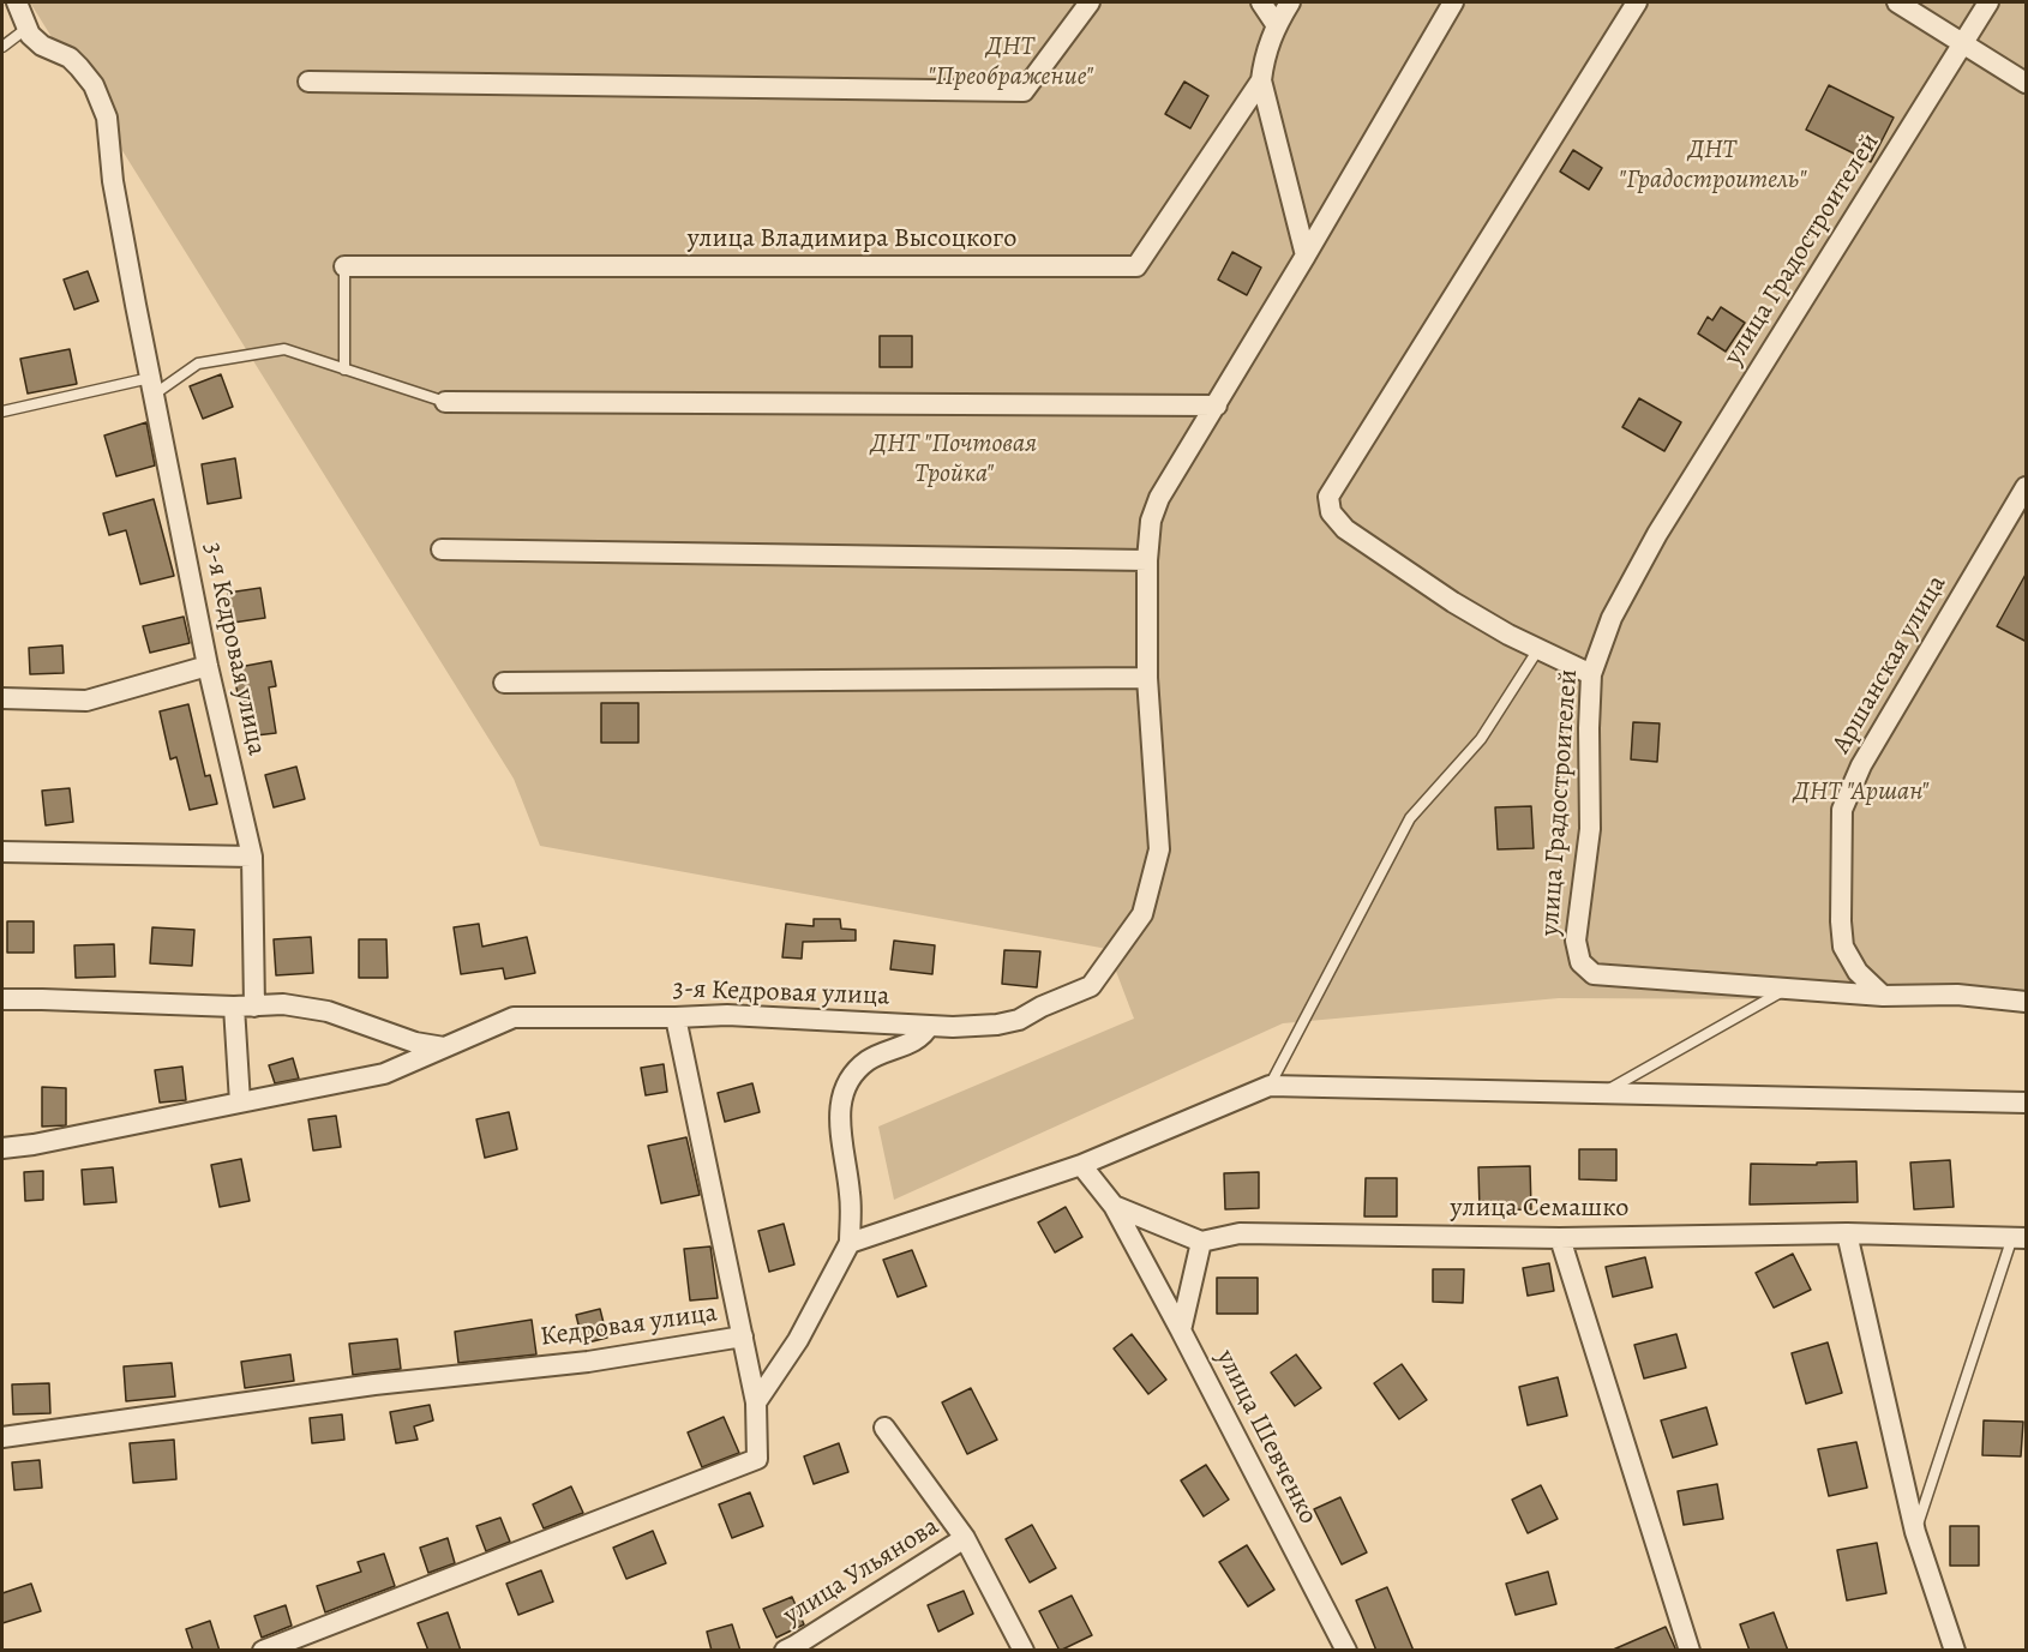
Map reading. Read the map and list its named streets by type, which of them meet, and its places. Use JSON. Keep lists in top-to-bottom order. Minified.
{"streets":{"street":["улица Владимира Высоцкого","улица Градостроителей","3-я Кедровая улица","Аршанская улица","улица Семашко","Кедровая улица","улица Шевченко","улица Ульянова"]},"crossings":[["улица Градостроителей","Аршанская улица"],["улица Семашко","улица Шевченко"]],"parks":["ДНТ \"Преображение\"","ДНТ \"Градостроитель\"","ДНТ \"Почтовая Тройка\"","ДНТ \"Аршан\""]}
